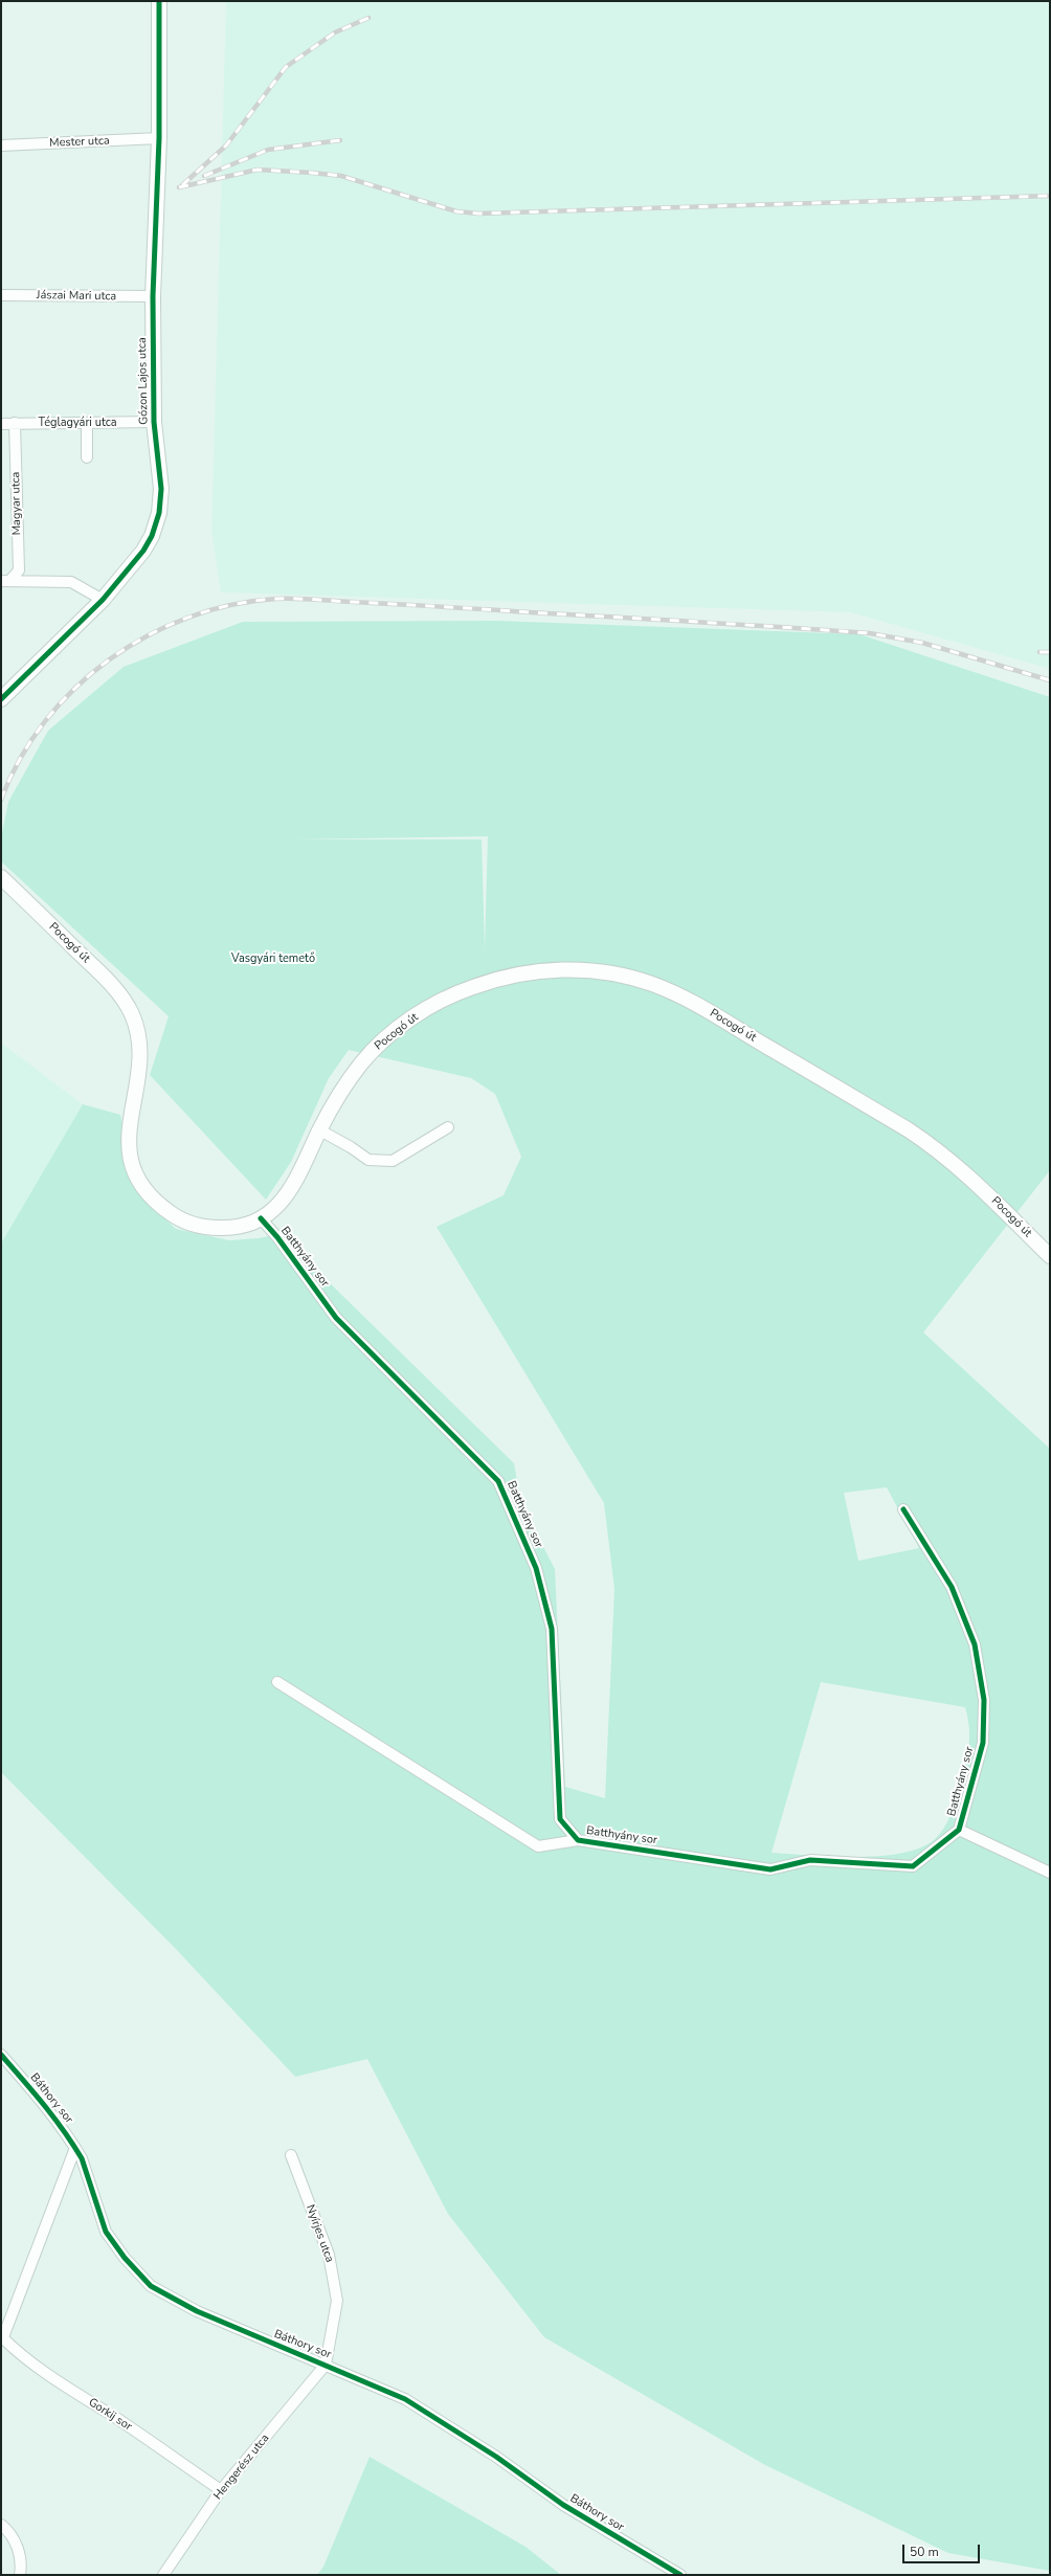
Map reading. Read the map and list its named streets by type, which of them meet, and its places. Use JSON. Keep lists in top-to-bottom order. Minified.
{"streets":{"main road":["Gózon Lajos utca","Pocogó út"],"street":["Mester utca","Jászai Mari utca","Téglagyári utca","Magyar utca","Batthyány sor","Báthory sor","Nyírjes utca","Gorkij sor","Hengerész utca"]},"crossings":[["Mester utca","Gózon Lajos utca"],["Jászai Mari utca","Gózon Lajos utca"],["Gózon Lajos utca","Téglagyári utca"],["Téglagyári utca","Magyar utca"],["Pocogó út","Batthyány sor"],["Báthory sor","Nyírjes utca"],["Báthory sor","Hengerész utca"],["Nyírjes utca","Hengerész utca"],["Gorkij sor","Hengerész utca"]],"parks":["Vasgyári temető"],"scale_bar":"50 m"}
